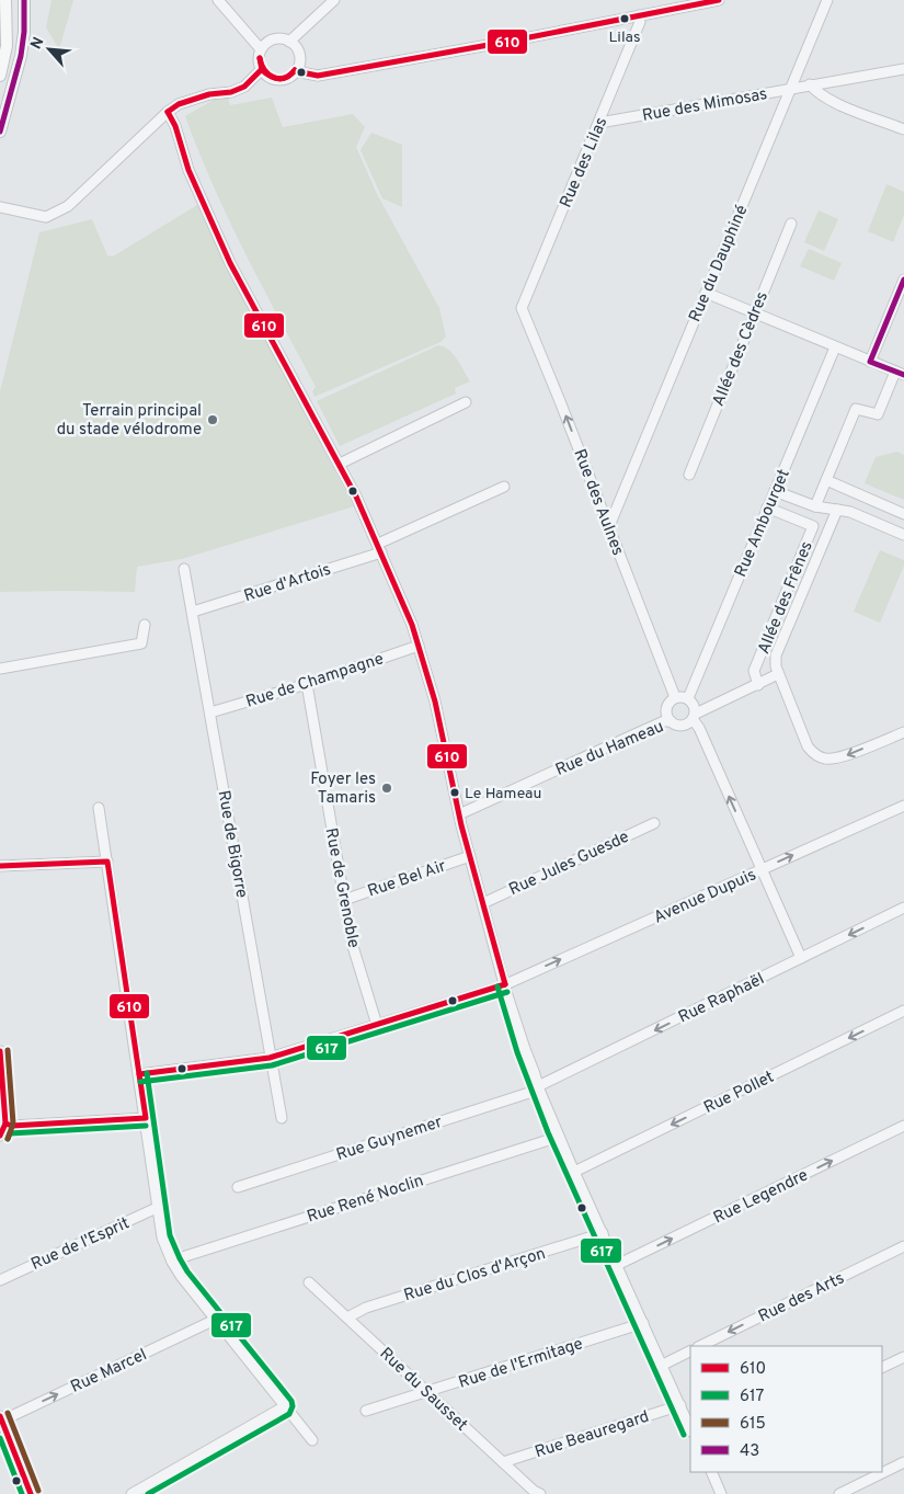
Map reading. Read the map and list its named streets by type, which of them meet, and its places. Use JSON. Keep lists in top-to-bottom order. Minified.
{"streets":{"street":["Rue des Mimosas","Rue des Lilas","Rue du Dauphiné","Allée des Cèdres","Rue des Aulnes","Rue Ambourget","Rue d'Artois","Allée des Frênes","Rue de Champagne","Rue du Hameau","Rue de Bigorre","Rue Jules Guesde","Rue Bel Air","Rue de Grenoble","Avenue Dupuis","Rue Raphaël","Rue Pollet","Rue Guynemer","Rue Legendre","Rue René Noclin","Rue de l'Esprit","Rue du Clos d'Arçon","Rue des Arts","Rue de l'Ermitage","Rue Marcel","Rue du Sausset","Rue Beauregard"]},"crossings":[["Rue des Mimosas","Rue des Lilas"],["Rue des Mimosas","Rue du Dauphiné"],["Rue des Lilas","Rue des Aulnes"],["Rue du Dauphiné","Rue des Aulnes"],["Rue des Aulnes","Rue Ambourget"],["Rue des Aulnes","Rue du Hameau"],["Rue Ambourget","Allée des Frênes"],["Rue Ambourget","Rue du Hameau"],["Rue d'Artois","Rue de Bigorre"],["Rue de Champagne","Rue de Bigorre"],["Rue de Champagne","Rue de Grenoble"],["Rue de Bigorre","Avenue Dupuis"],["Rue Bel Air","Rue de Grenoble"],["Rue de Grenoble","Avenue Dupuis"],["Rue Raphaël","Rue Guynemer"],["Rue du Clos d'Arçon","Rue du Sausset"],["Rue de l'Ermitage","Rue du Sausset"],["Rue du Sausset","Rue Beauregard"]],"one_way":["Rue des Aulnes","Avenue Dupuis","Rue Raphaël","Rue Pollet","Rue Legendre","Rue des Arts","Rue Marcel"],"places":["Lilas","Terrain principal du stade vélodrome","Foyer les Tamaris","Le Hameau"],"lines":["transit line 610","transit line 43","transit line 617","transit line 615"],"legend":["610","617","615","43"],"north":"top left"}
